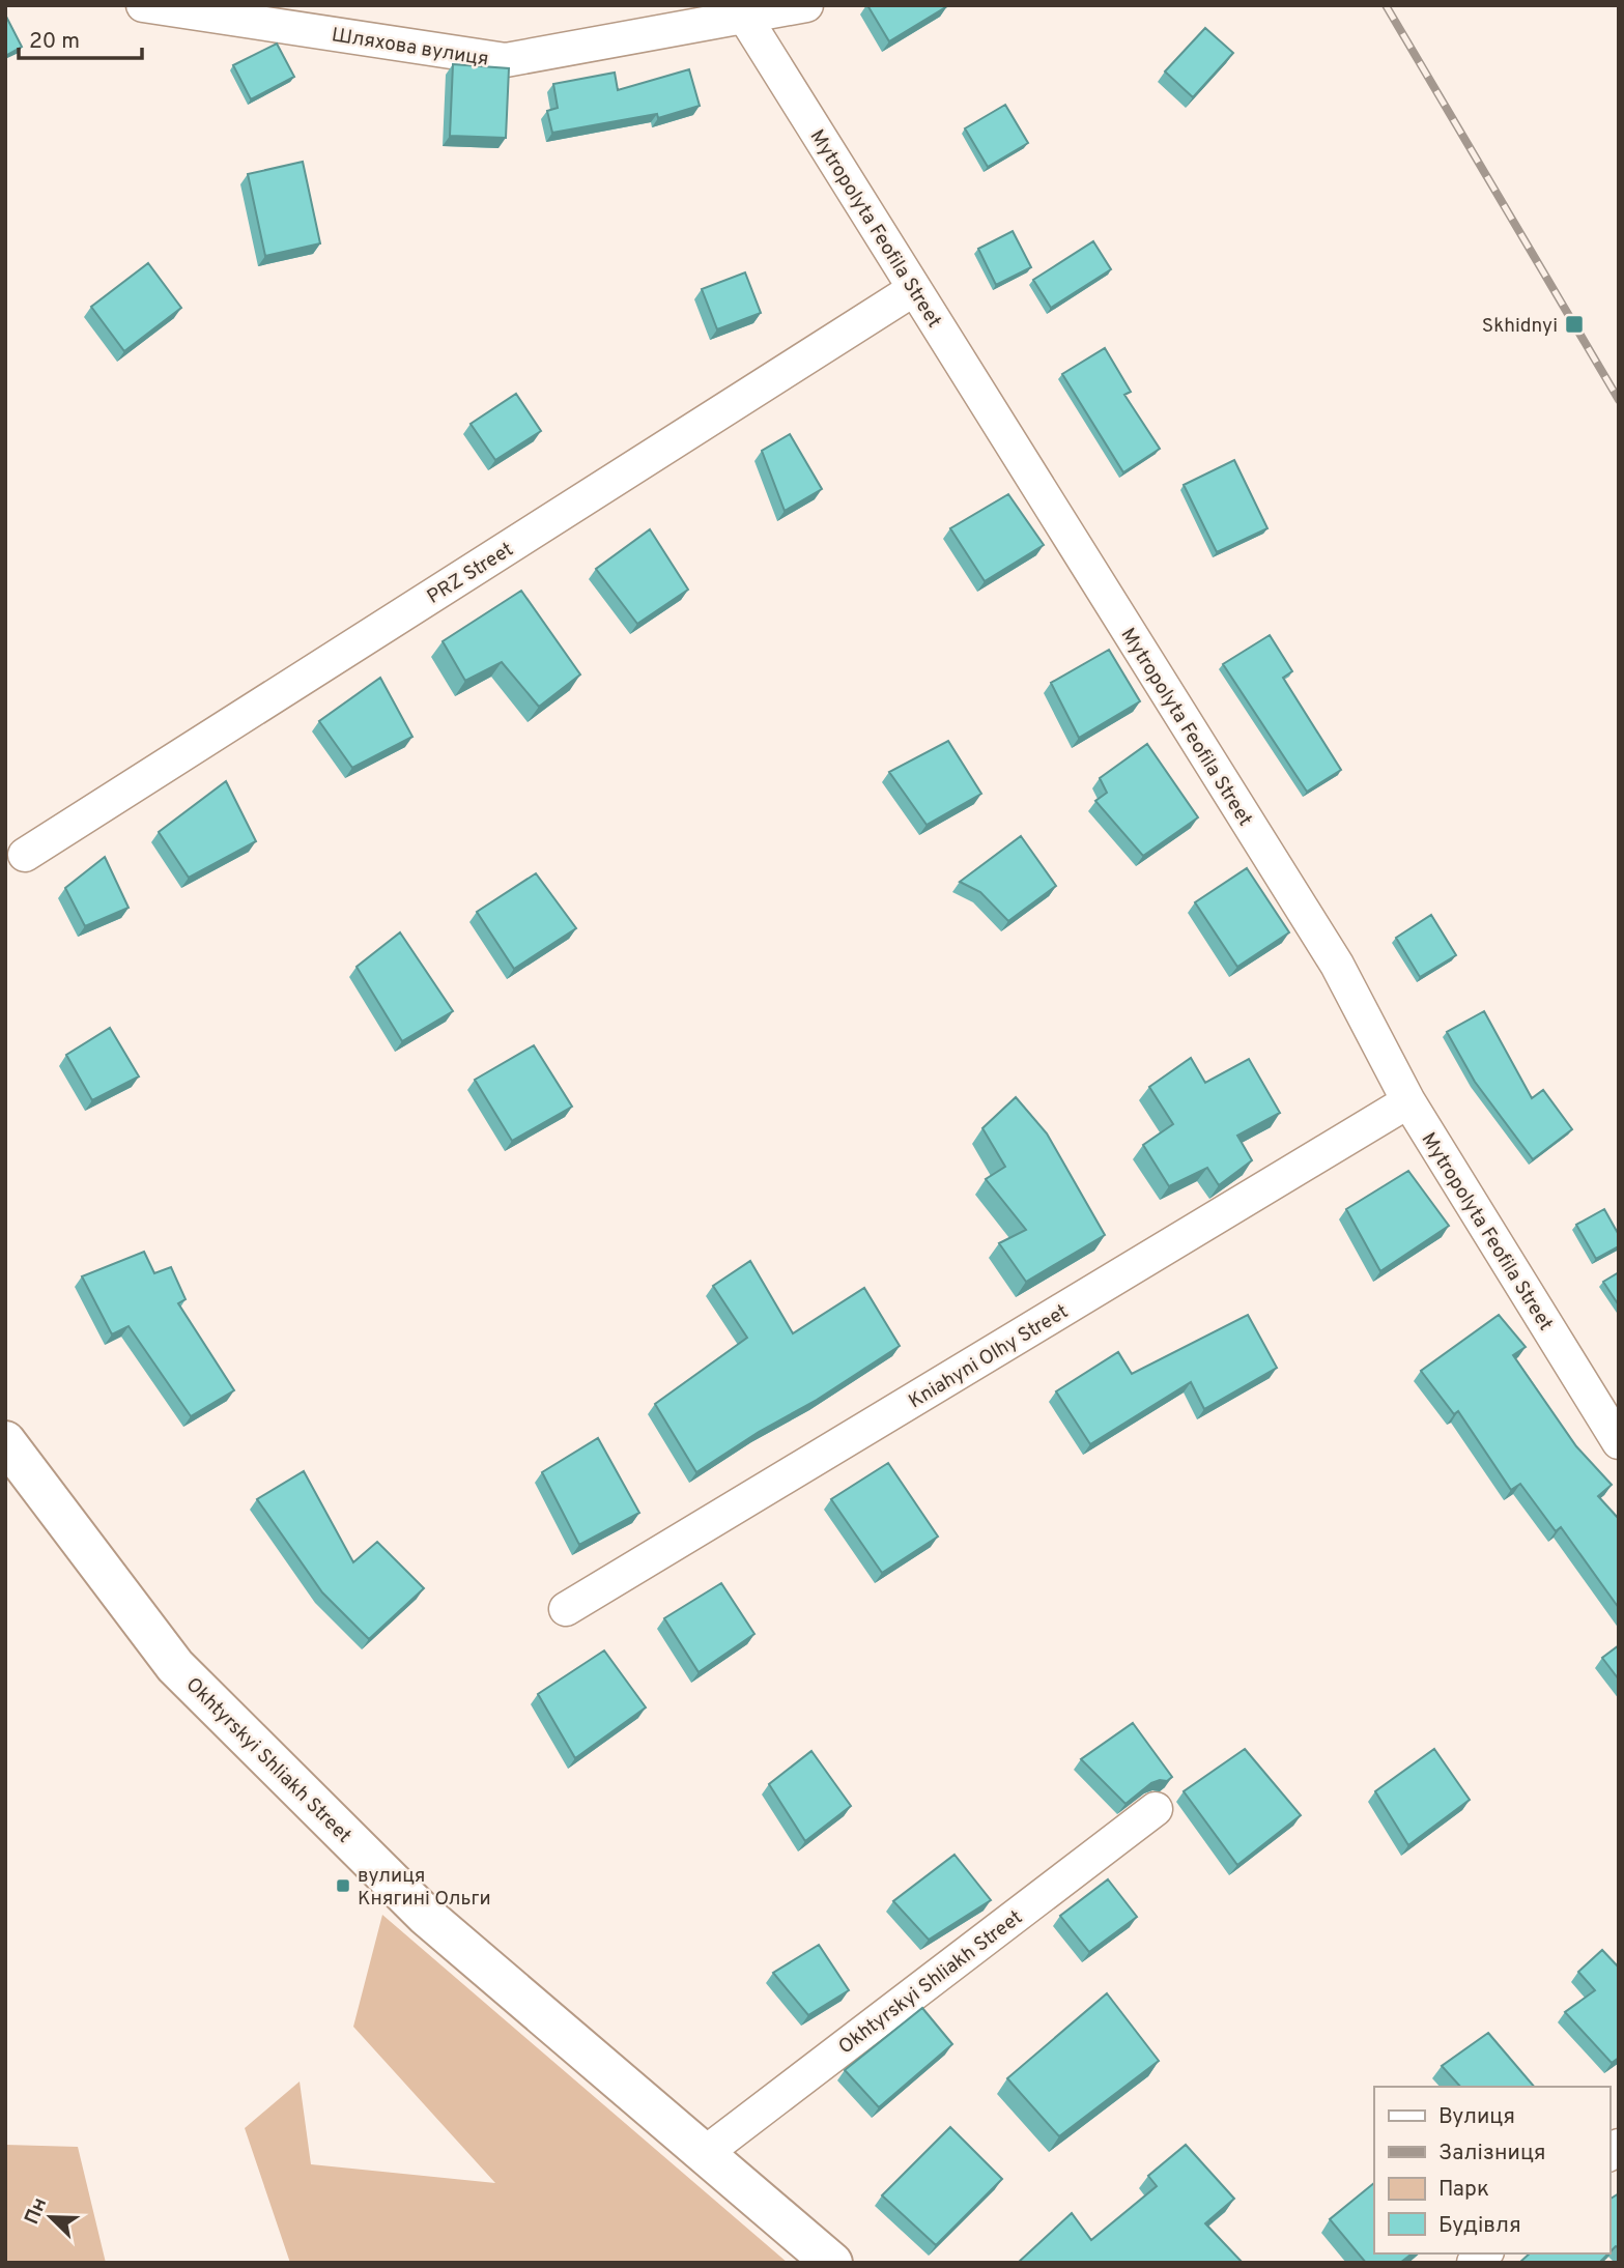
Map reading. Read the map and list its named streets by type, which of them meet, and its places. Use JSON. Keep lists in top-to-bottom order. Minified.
{"streets":{"main road":["Okhtyrskyi Shliakh Street"],"street":["Шляхова вулиця","Mytropolyta Feofila Street","PRZ Street","Kniahyni Olhy Street"]},"crossings":[["Шляхова вулиця","Mytropolyta Feofila Street"],["Mytropolyta Feofila Street","PRZ Street"],["Mytropolyta Feofila Street","Kniahyni Olhy Street"]],"places":{"transit":["Skhidnyi","вулиця Княгині Ольги"]},"legend":["Вулиця","Залізниця","Парк","Будівля"],"scale_bar":"20 m","north":"top left"}
